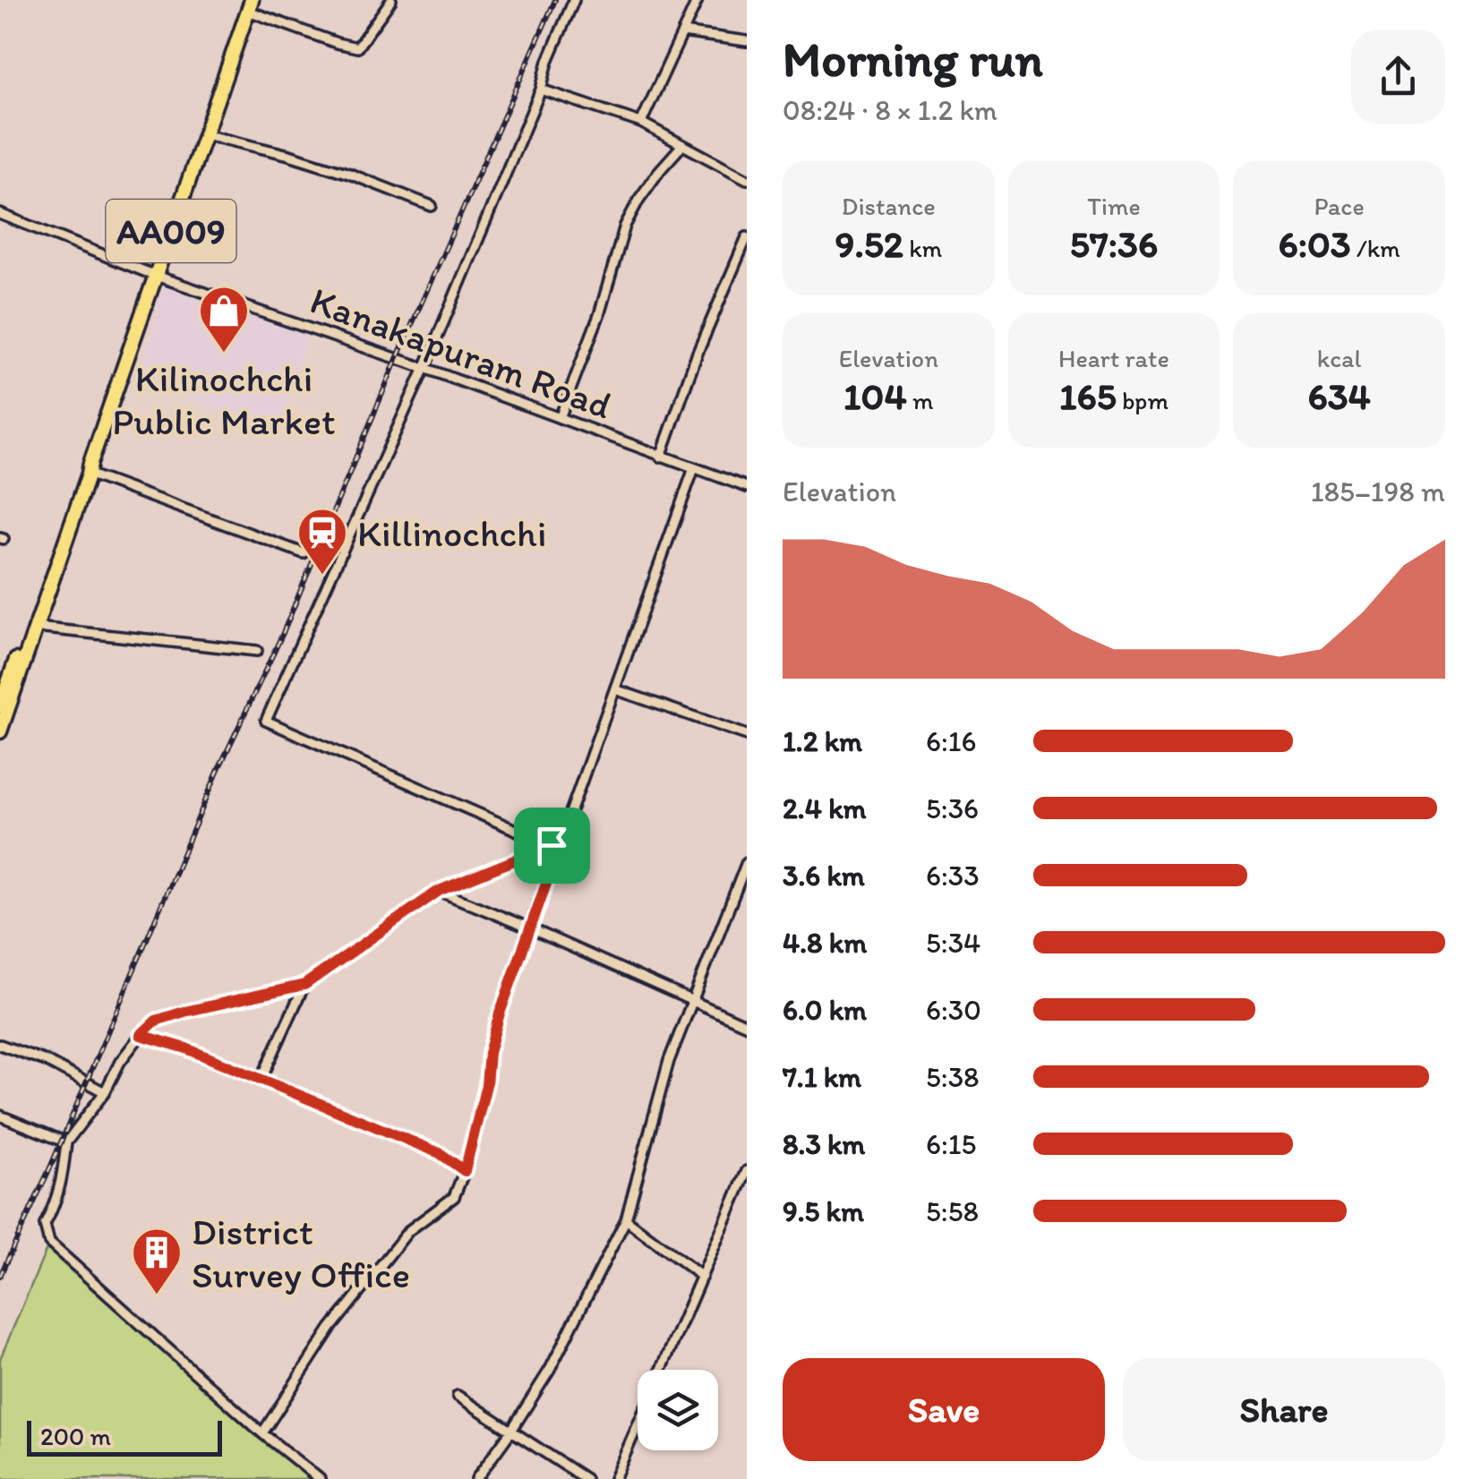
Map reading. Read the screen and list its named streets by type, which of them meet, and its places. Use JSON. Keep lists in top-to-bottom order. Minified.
{"streets":{"highway":["AA009"],"street":["Kanakapuram Road"]},"crossings":[["AA009","Kanakapuram Road"]],"places":{"shop":["Kilinochchi Public Market"],"station":["Killinochchi"],"building":["District Survey Office"]},"scale_bar":"200 m","page":{"heading":["Morning run","08:24 · 8 × 1.2 km"],"stats":[["Distance","9.52 km"],["Time","57:36"],["Pace","6:03 /km"],["Elevation","104 m"],["Heart rate","165 bpm"],["kcal","634"]],"chart":["Elevation","185–198 m"],"list":[{"name":"1.2 km","note":"6:16"},{"name":"2.4 km","note":"5:36"},{"name":"3.6 km","note":"6:33"},{"name":"4.8 km","note":"5:34"},{"name":"6.0 km","note":"6:30"},{"name":"7.1 km","note":"5:38"},{"name":"8.3 km","note":"6:15"},{"name":"9.5 km","note":"5:58"}],"buttons":["Save","Share"],"scale":"200 m"}}
